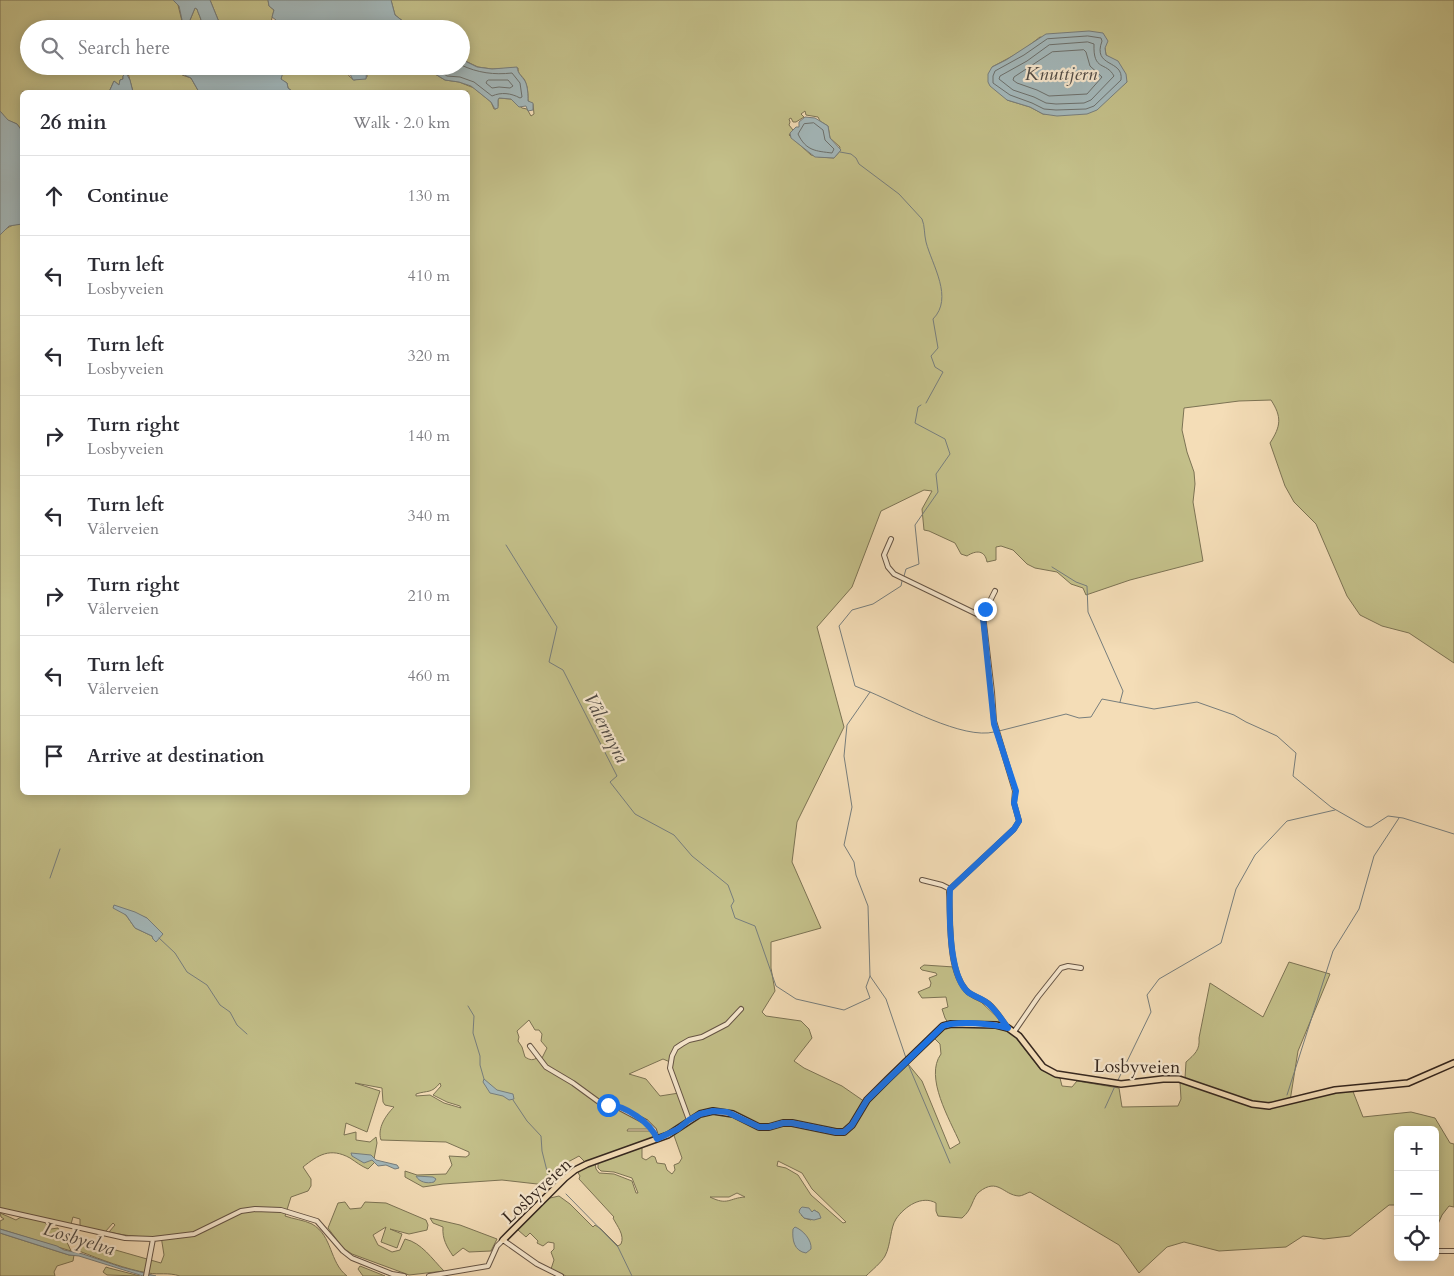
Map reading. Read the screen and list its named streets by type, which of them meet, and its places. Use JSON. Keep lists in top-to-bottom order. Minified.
{"streets":{"main road":["Losbyveien"]},"water":["Knuttjern","Vålermyra","Losbyelva"],"page":{"search":"Search here","heading":["26 min","Walk · 2.0 km"],"list":[["Continue","130 m"],["Turn left","Losbyveien","410 m"],["Turn left","Losbyveien","320 m"],["Turn right","Losbyveien","140 m"],["Turn left","Vålerveien","340 m"],["Turn right","Vålerveien","210 m"],["Turn left","Vålerveien","460 m"],"Arrive at destination"],"map_buttons":["+","−"]}}
